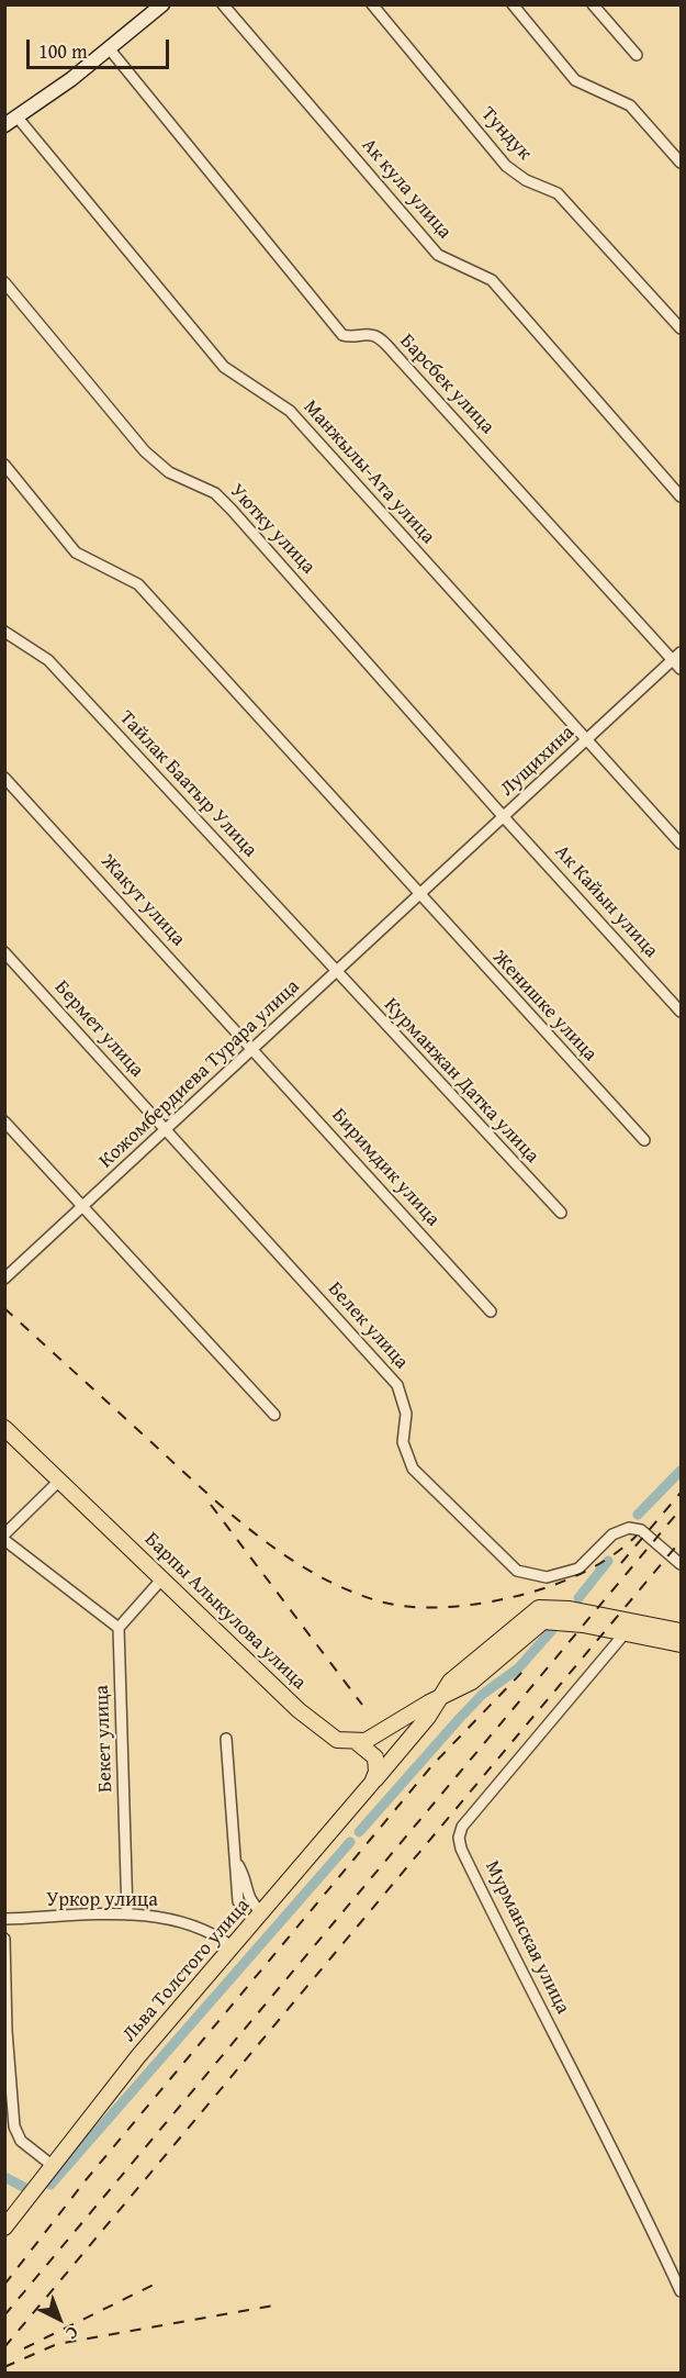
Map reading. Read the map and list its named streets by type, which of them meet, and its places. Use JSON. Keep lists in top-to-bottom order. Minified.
{"streets":{"main road":["Барпы Алыкулова улица","Льва Толстого улица"],"street":["Тундук","Ак кула улица","Барсбек улица","Манжылы-Ата улица","Уютку улица","Лущихина","Тайлак Баатыр Улица","Жакут улица","Ак Кайын улица","Женишке улица","Бермет улица","Кожомбердиева Турара улица","Курманжан Датка улица","Биримдик улица","Белек улица","Бекет улица","Уркор улица","Мурманская улица"]},"crossings":[["Барсбек улица","Лущихина"],["Манжылы-Ата улица","Лущихина"],["Уютку улица","Лущихина"],["Уютку улица","Ак Кайын улица"],["Лущихина","Ак Кайын улица"],["Лущихина","Женишке улица"],["Лущихина","Кожомбердиева Турара улица"],["Тайлак Баатыр Улица","Кожомбердиева Турара улица"],["Тайлак Баатыр Улица","Курманжан Датка улица"],["Жакут улица","Кожомбердиева Турара улица"],["Жакут улица","Биримдик улица"],["Женишке улица","Кожомбердиева Турара улица"],["Бермет улица","Кожомбердиева Турара улица"],["Бермет улица","Белек улица"],["Кожомбердиева Турара улица","Курманжан Датка улица"],["Кожомбердиева Турара улица","Биримдик улица"],["Кожомбердиева Турара улица","Белек улица"],["Бекет улица","Уркор улица"],["Уркор улица","Льва Толстого улица"]],"scale_bar":"100 m","north":"bottom right"}
